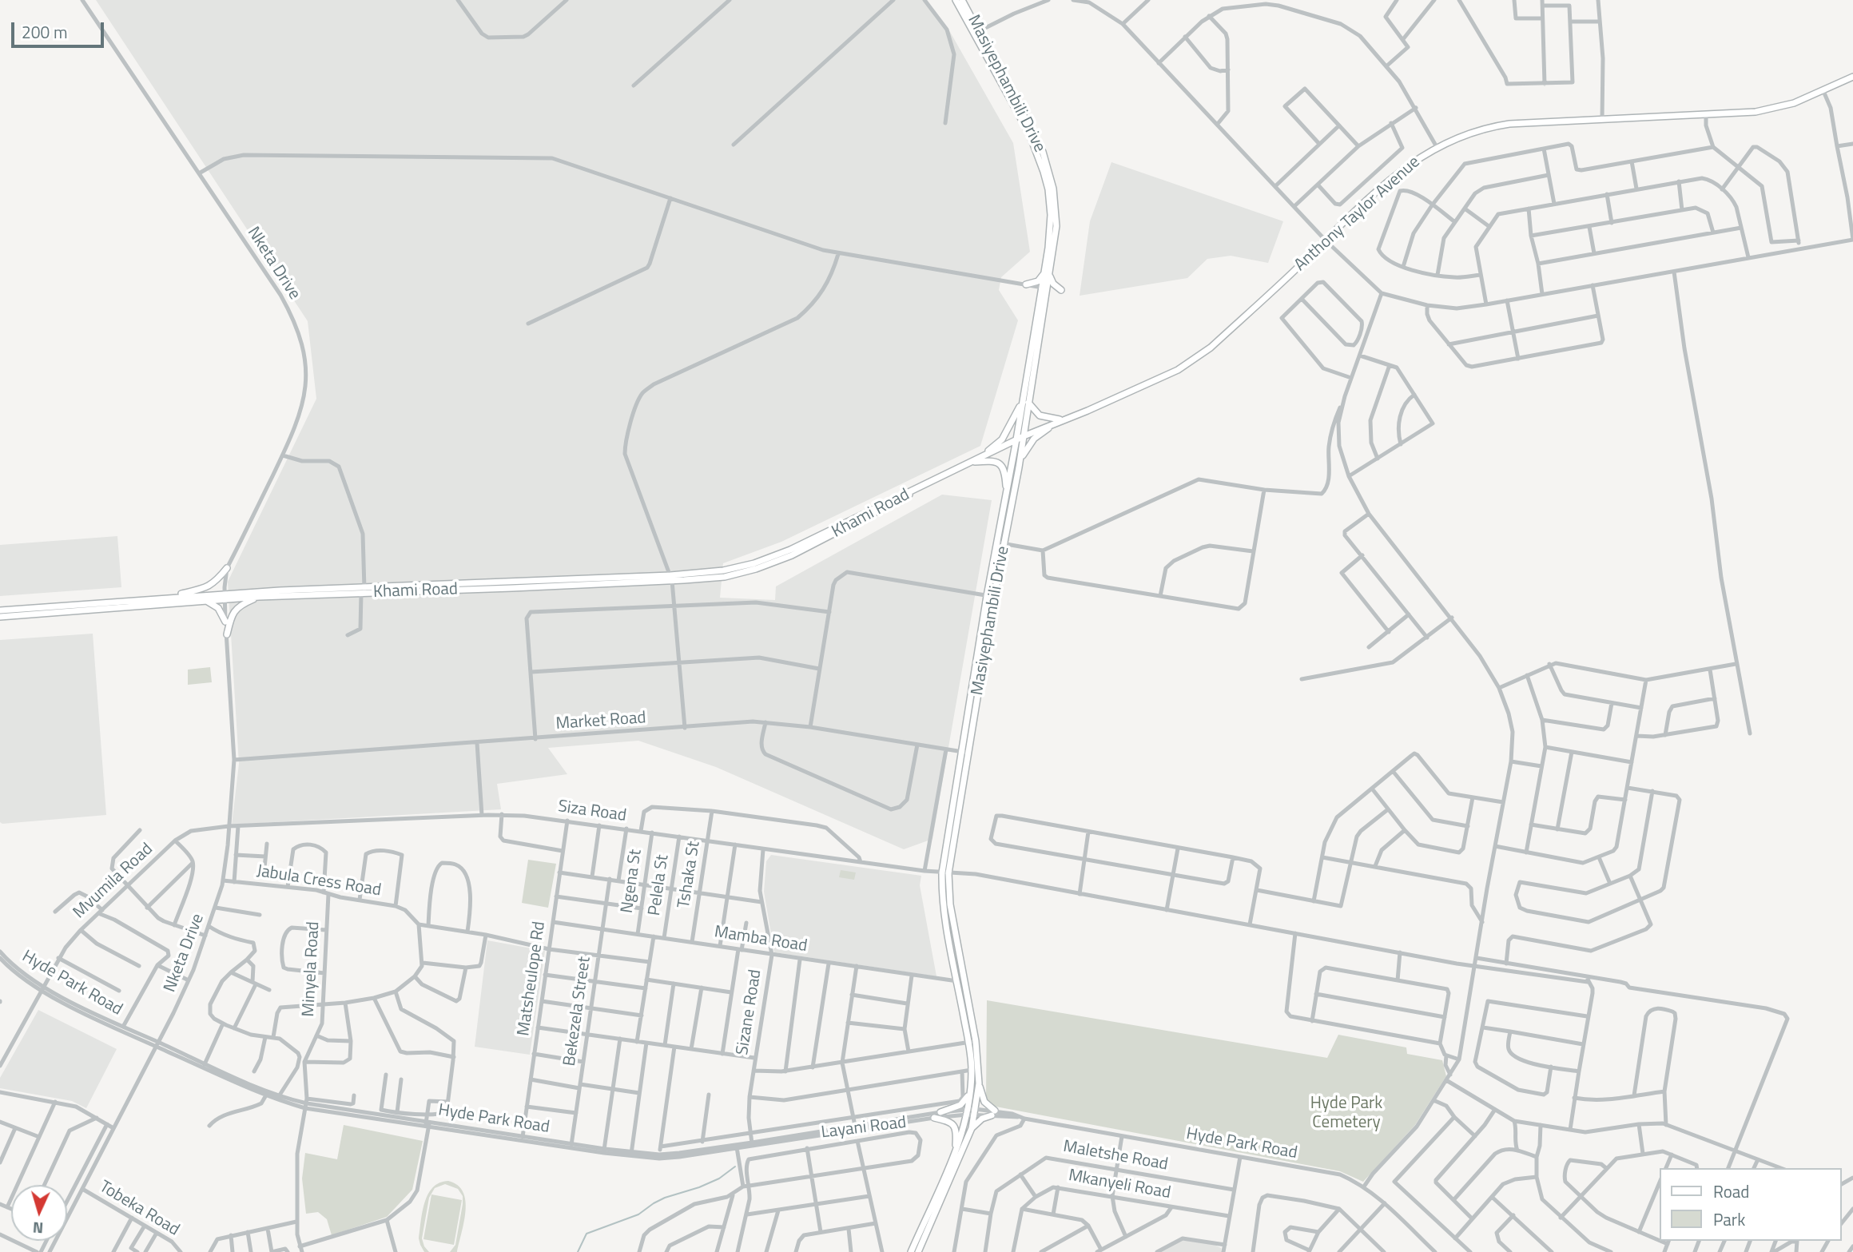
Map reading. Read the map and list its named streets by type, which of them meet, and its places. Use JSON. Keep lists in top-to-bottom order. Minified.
{"streets":{"main road":["Masiyephambili Drive","Anthony Taylor Avenue","Khami Road"],"street":["Nketa Drive","Market Road","Siza Road","Tshaka St","Mvumila Road","Jabula Cress Road","Ngena St","Pelela St","Mamba Road","Minyela Road","Matsheulope Rd","Hyde Park Road","Bekezela Street","Sizane Road","Layani Road","Maletshe Road","Mkanyeli Road","Tobeka Road"]},"crossings":[["Masiyephambili Drive","Market Road"],["Masiyephambili Drive","Siza Road"],["Masiyephambili Drive","Mamba Road"],["Masiyephambili Drive","Hyde Park Road"],["Nketa Drive","Khami Road"],["Nketa Drive","Market Road"],["Nketa Drive","Siza Road"],["Nketa Drive","Mvumila Road"],["Nketa Drive","Jabula Cress Road"],["Nketa Drive","Hyde Park Road"],["Nketa Drive","Tobeka Road"],["Siza Road","Tshaka St"],["Siza Road","Mvumila Road"],["Siza Road","Ngena St"],["Siza Road","Pelela St"],["Siza Road","Matsheulope Rd"],["Siza Road","Sizane Road"],["Tshaka St","Mamba Road"],["Mvumila Road","Hyde Park Road"],["Jabula Cress Road","Minyela Road"],["Ngena St","Mamba Road"],["Pelela St","Mamba Road"],["Mamba Road","Matsheulope Rd"],["Mamba Road","Bekezela Street"],["Mamba Road","Sizane Road"],["Minyela Road","Hyde Park Road"],["Matsheulope Rd","Hyde Park Road"],["Hyde Park Road","Bekezela Street"],["Hyde Park Road","Sizane Road"]],"parks":["Hyde Park Cemetery"],"legend":["Road","Park"],"scale_bar":"200 m","north":"bottom"}
